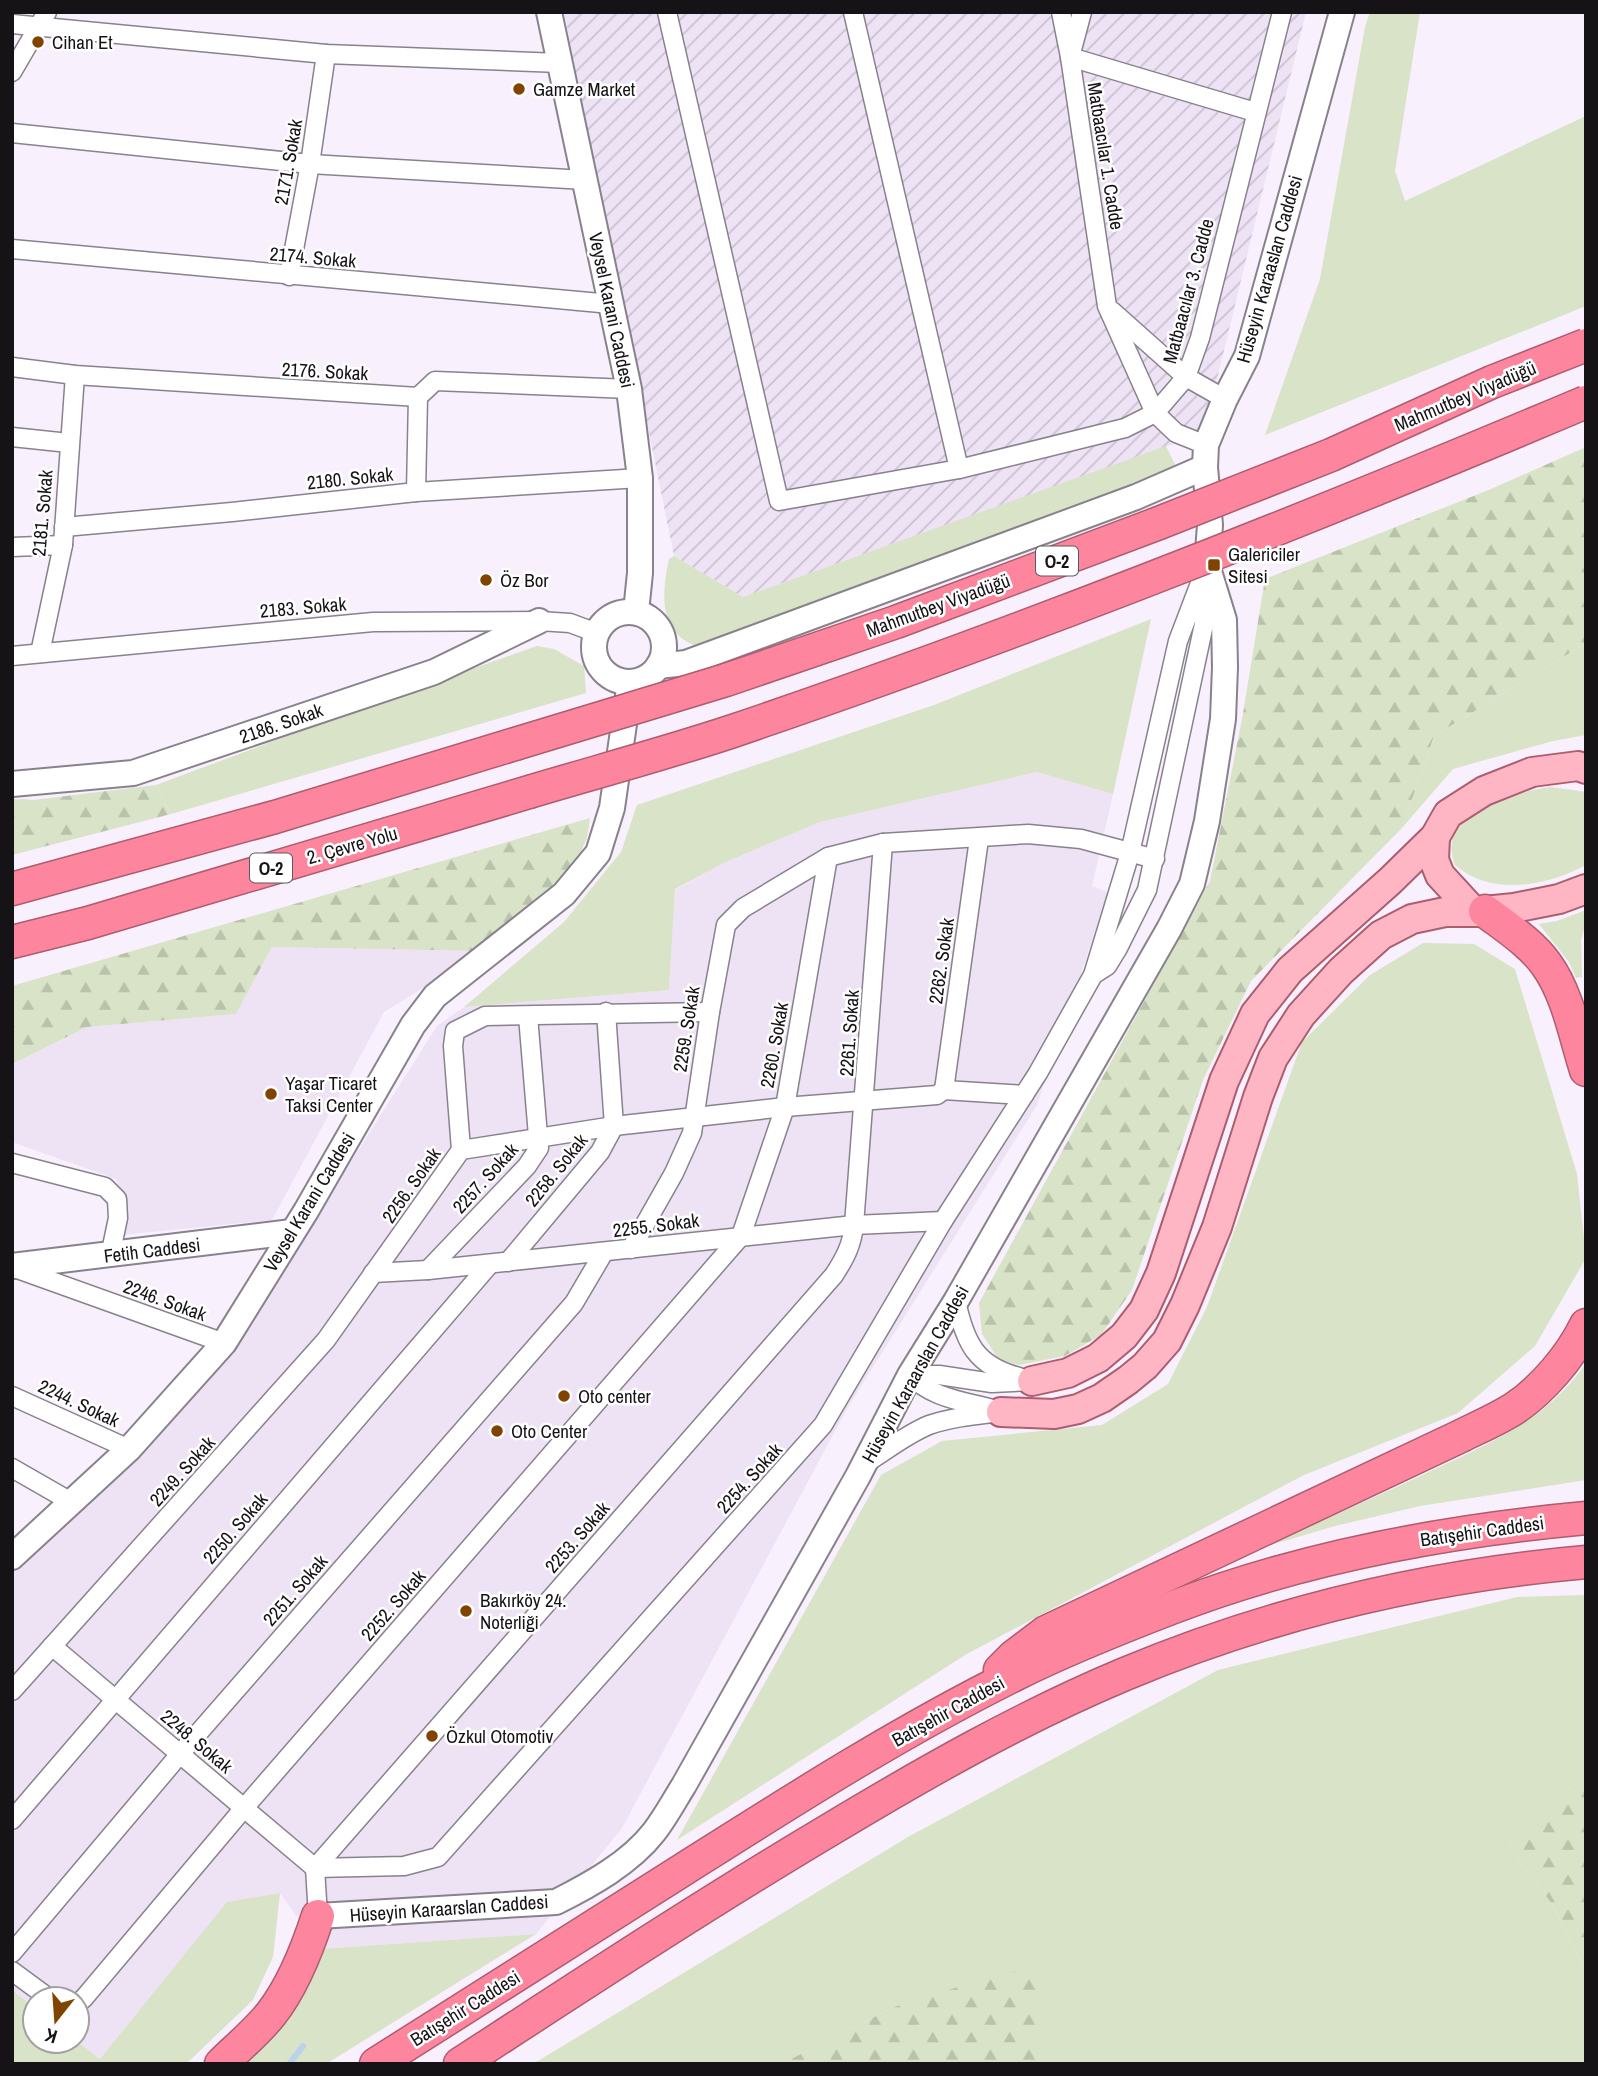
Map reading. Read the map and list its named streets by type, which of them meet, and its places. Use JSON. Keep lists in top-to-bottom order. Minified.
{"streets":{"highway":["Mahmutbey Viyadüğü","O-2","2. Çevre Yolu","Batışehir Caddesi"],"main road":["Hüseyin Karaaslan Caddesi","Veysel Karani Caddesi","2186. Sokak","Fetih Caddesi","Hüseyin Karaarslan Caddesi"],"street":["Matbaacılar 1. Cadde","2171. Sokak","2174. Sokak","Matbaacılar 3. Cadde","2176. Sokak","2180. Sokak","2181. Sokak","2183. Sokak","2262. Sokak","2259. Sokak","2261. Sokak","2260. Sokak","2258. Sokak","2257. Sokak","2256. Sokak","2255. Sokak","2246. Sokak","2244. Sokak","2249. Sokak","2254. Sokak","2250. Sokak","2253. Sokak","2251. Sokak","2252. Sokak","2248. Sokak"]},"crossings":[["Matbaacılar 1. Cadde","Hüseyin Karaaslan Caddesi"],["Matbaacılar 1. Cadde","Matbaacılar 3. Cadde"],["2171. Sokak","2174. Sokak"],["2174. Sokak","Veysel Karani Caddesi"],["Hüseyin Karaaslan Caddesi","Hüseyin Karaarslan Caddesi"],["Veysel Karani Caddesi","2180. Sokak"],["Veysel Karani Caddesi","2183. Sokak"],["Veysel Karani Caddesi","Fetih Caddesi"],["Veysel Karani Caddesi","2246. Sokak"],["Veysel Karani Caddesi","2244. Sokak"],["2176. Sokak","2181. Sokak"],["2180. Sokak","2181. Sokak"],["2181. Sokak","2183. Sokak"],["2183. Sokak","2186. Sokak"],["2262. Sokak","2259. Sokak"],["2259. Sokak","2261. Sokak"],["2259. Sokak","2260. Sokak"],["2259. Sokak","2255. Sokak"],["2261. Sokak","2255. Sokak"],["2261. Sokak","2253. Sokak"],["2260. Sokak","2255. Sokak"],["2260. Sokak","2252. Sokak"],["2258. Sokak","2255. Sokak"],["2257. Sokak","2256. Sokak"],["2257. Sokak","2255. Sokak"],["2256. Sokak","2255. Sokak"],["2256. Sokak","2249. Sokak"],["2255. Sokak","2249. Sokak"],["2255. Sokak","2254. Sokak"],["2255. Sokak","2250. Sokak"],["2255. Sokak","2253. Sokak"],["2255. Sokak","2251. Sokak"],["2255. Sokak","2252. Sokak"],["Fetih Caddesi","2246. Sokak"],["2249. Sokak","2248. Sokak"],["2254. Sokak","2253. Sokak"],["2254. Sokak","2248. Sokak"],["2250. Sokak","2248. Sokak"],["2253. Sokak","2248. Sokak"],["2251. Sokak","2248. Sokak"],["2252. Sokak","2248. Sokak"]],"places":{"other":["Cihan Et","Gamze Market","Öz Bor","Yaşar Ticaret Taksi Center","Oto center","Oto Center","Bakırköy 24. Noterliği","Özkul Otomotiv"],"transit":["Galericiler Sitesi"]},"north":"bottom"}
